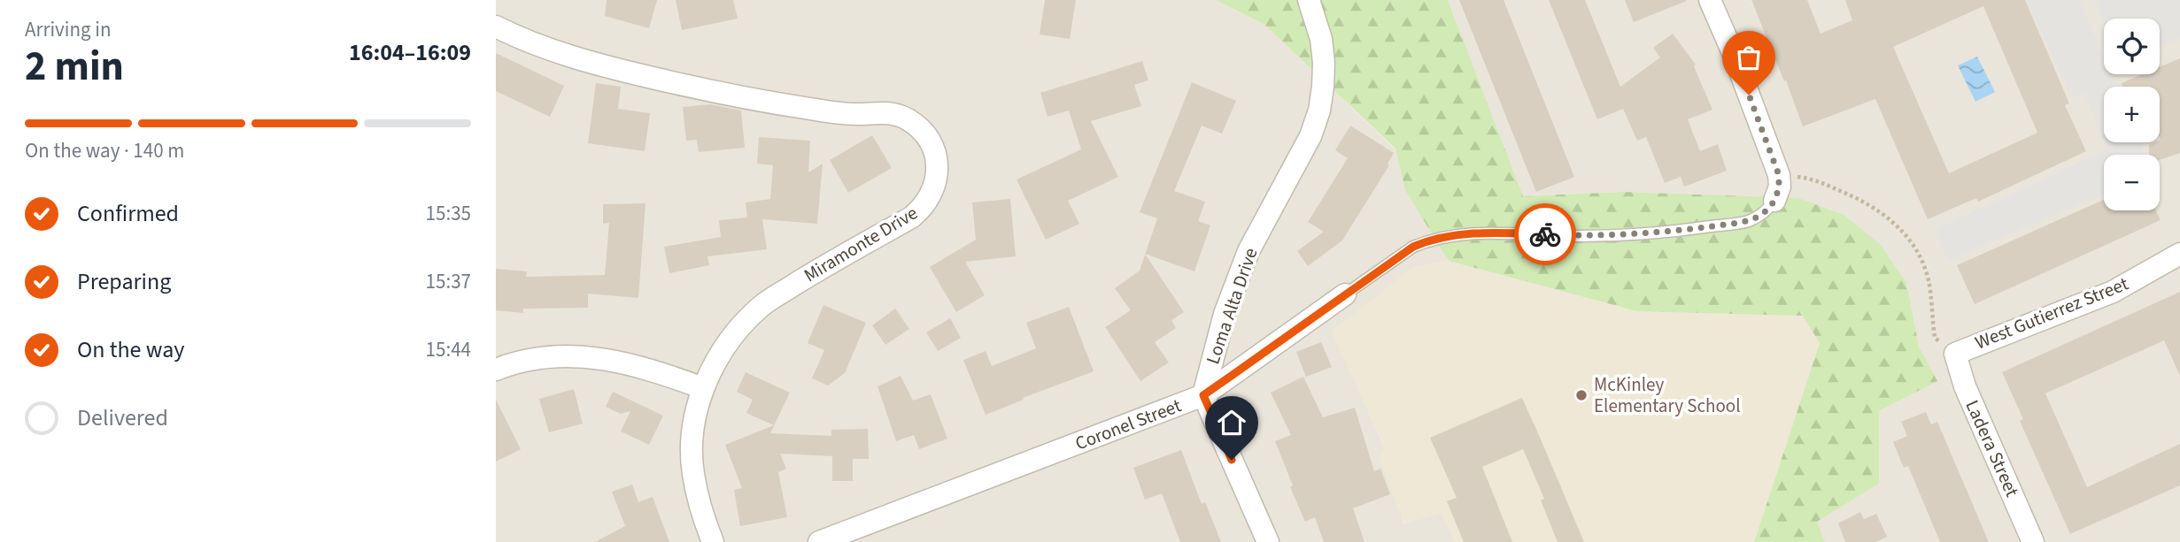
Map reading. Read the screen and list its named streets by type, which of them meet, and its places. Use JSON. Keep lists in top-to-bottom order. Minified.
{"streets":{"street":["Miramonte Drive","Loma Alta Drive","West Gutierrez Street","Coronel Street","Ladera Street"]},"crossings":[["Loma Alta Drive","Coronel Street"],["West Gutierrez Street","Ladera Street"]],"places":["McKinley Elementary School"],"page":{"heading":["2 min","Arriving in","16:04–16:09"],"map_buttons":["+","−"],"bar":"On the way · 140 m","list":[["Confirmed","15:35"],["Preparing","15:37"],["On the way","15:44"],"Delivered"]}}
